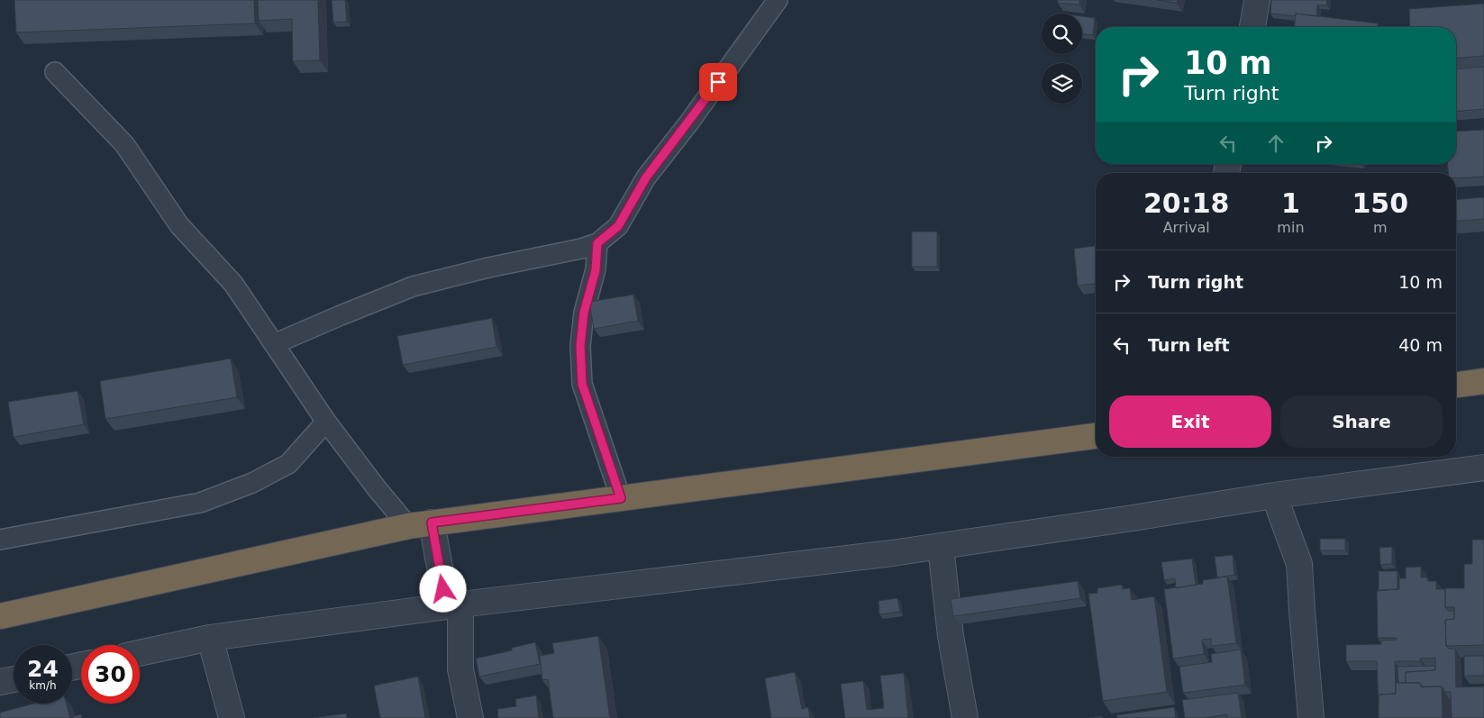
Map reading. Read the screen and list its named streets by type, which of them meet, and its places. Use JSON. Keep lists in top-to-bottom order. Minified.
{"page":{"turn":["10 m","Turn right"],"eta":["20:18","Arrival","1","min","150","m"],"list":[{"name":"Turn right","value":"10 m"},{"name":"Turn left","value":"40 m"}],"buttons":["Exit","Share"],"speed":"24 km/h","limit":"30"}}
